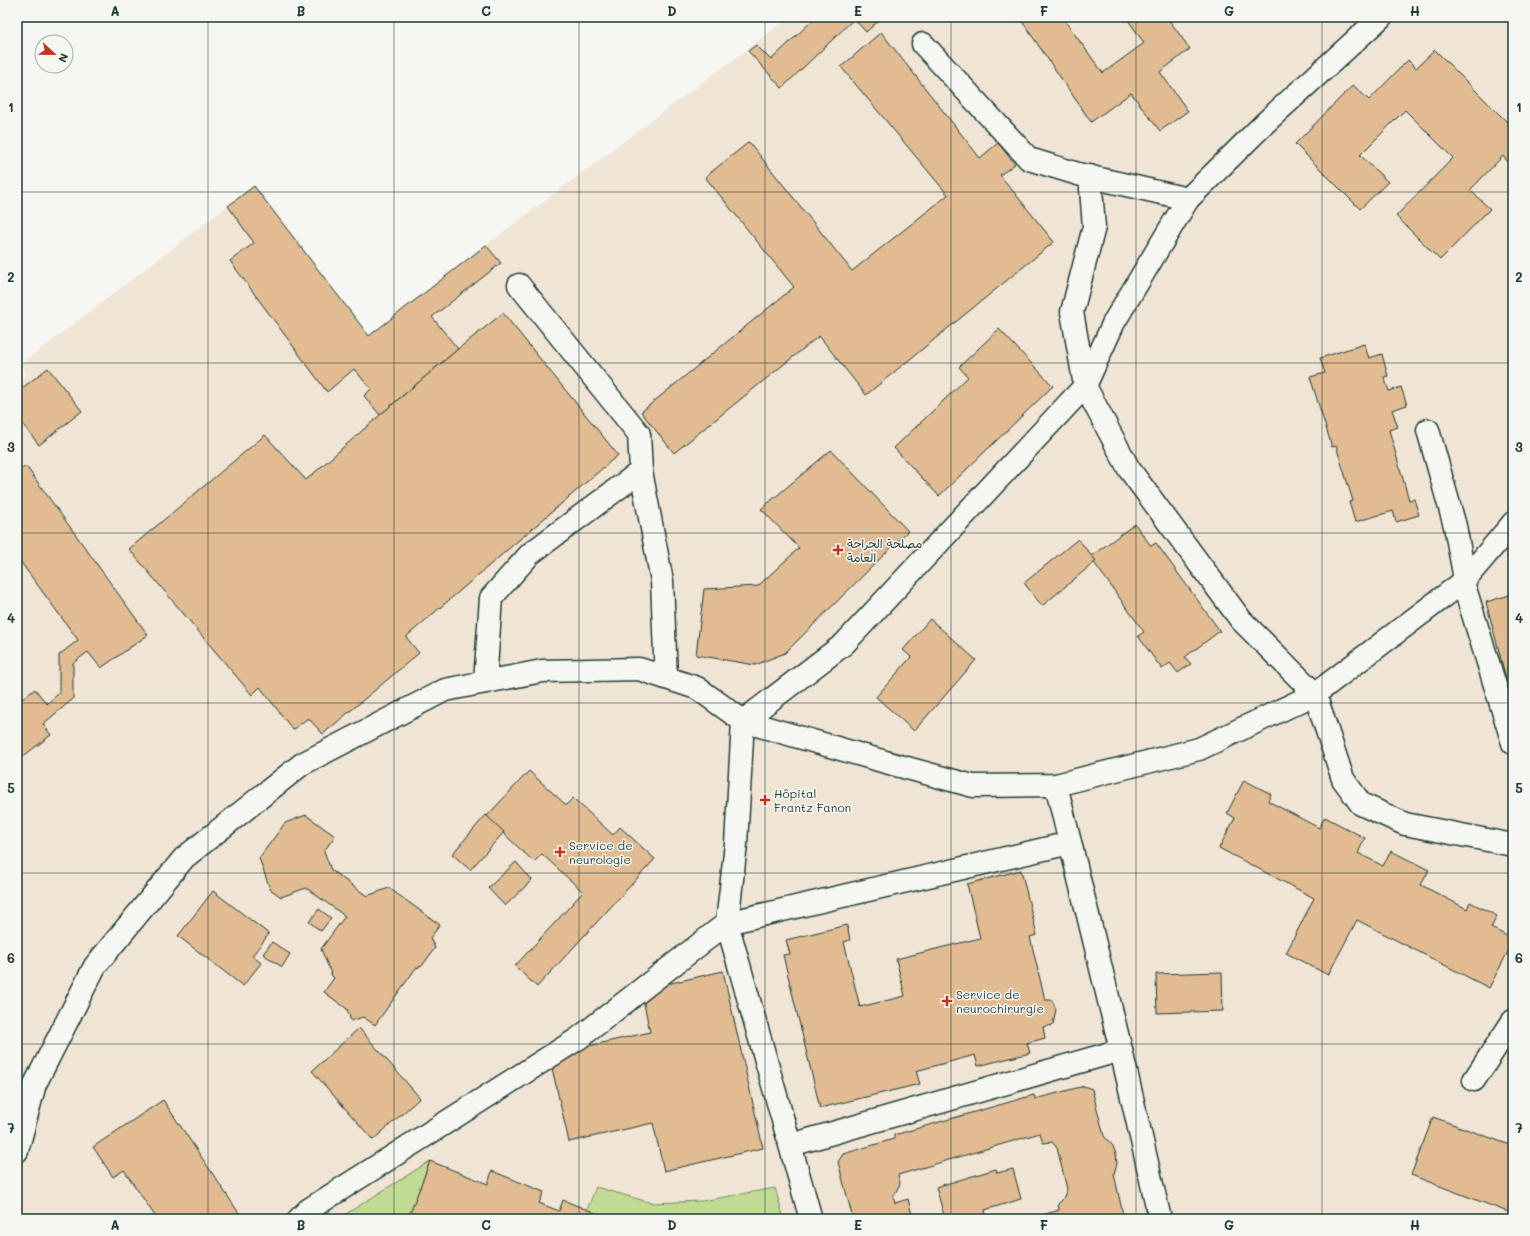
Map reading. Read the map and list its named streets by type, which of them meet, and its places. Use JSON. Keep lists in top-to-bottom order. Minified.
{"places":{"health":["مصلحة الجراحة العامة","Hôpital Frantz Fanon","Service de neurologie","Service de neurochirurgie"]},"north":"right","grid":{"columns":["A","B","C","D","E","F","G","H"],"rows":["1","2","3","4","5","6","7"]}}
